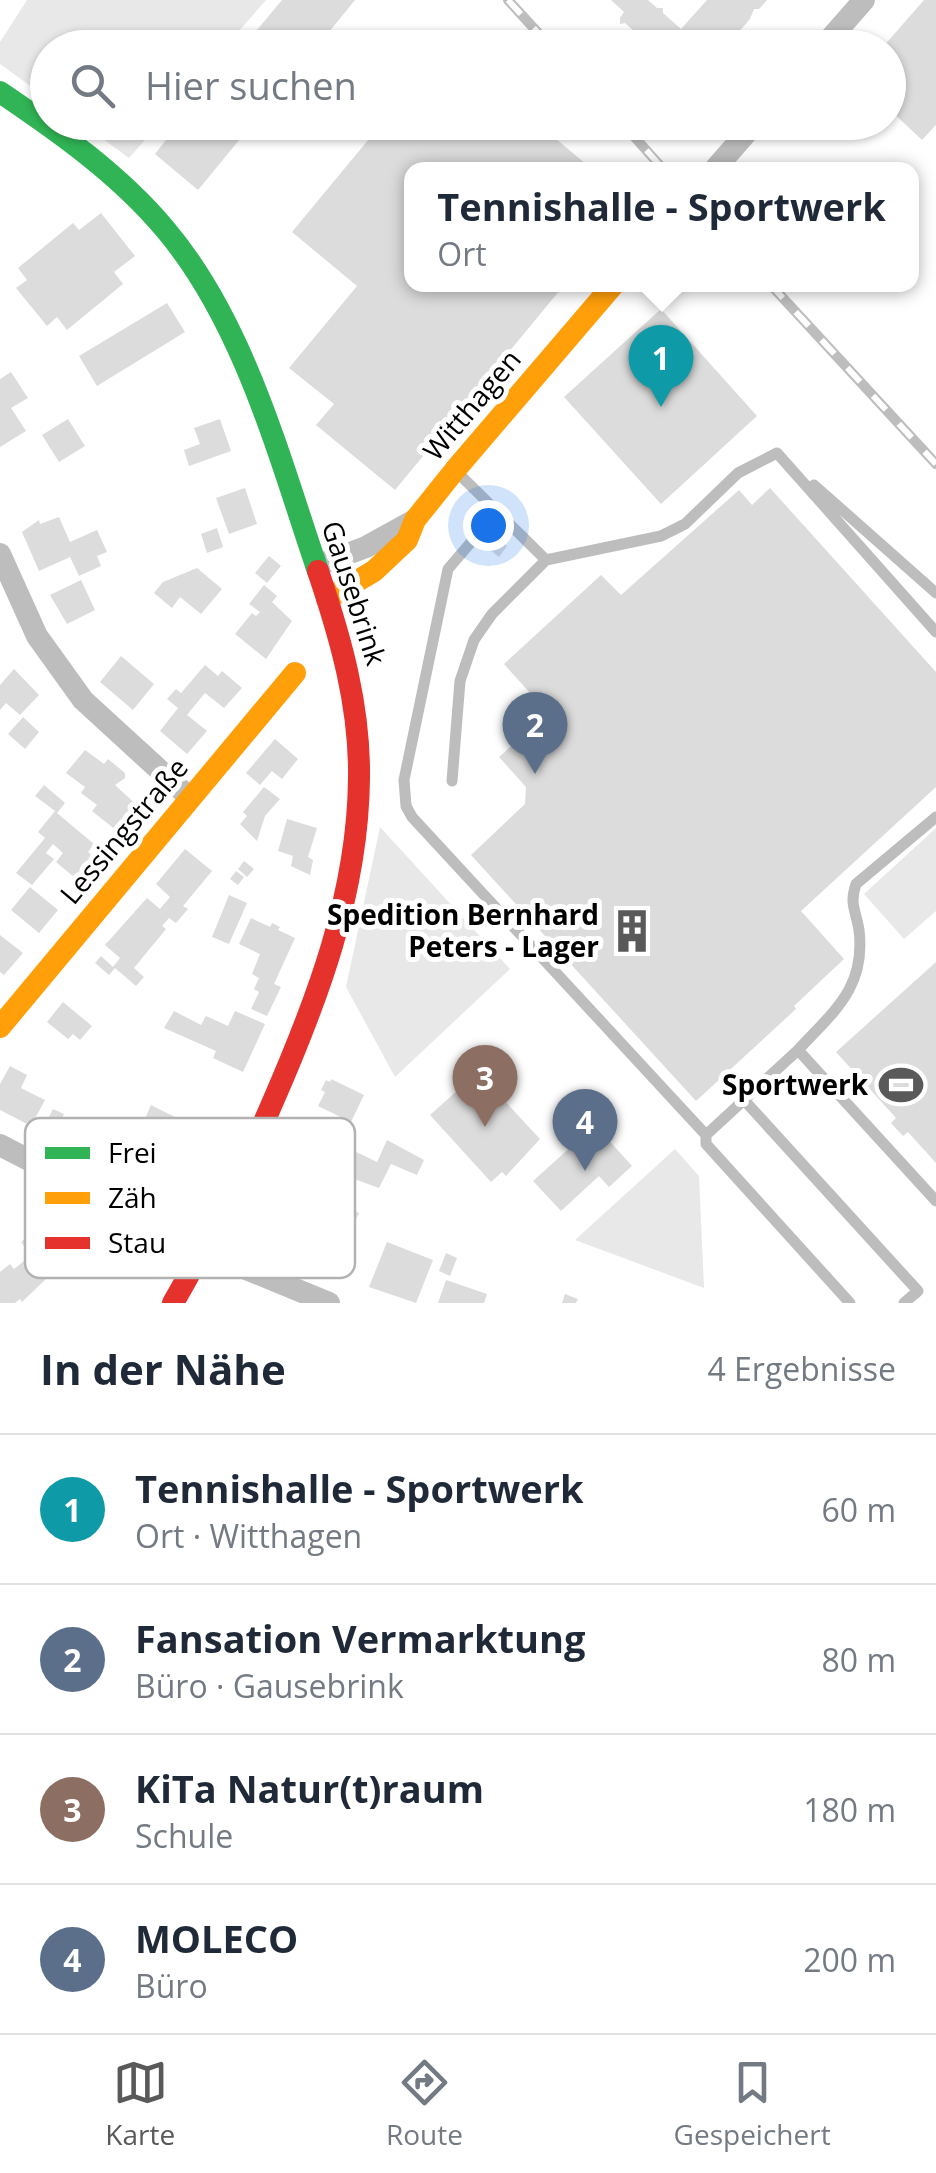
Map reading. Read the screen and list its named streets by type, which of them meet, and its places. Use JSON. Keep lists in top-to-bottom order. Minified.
{"streets":{"main road":["Witthagen","Gausebrink","Lessingstraße"]},"crossings":[["Witthagen","Gausebrink"]],"places":{"building":["Spedition Bernhard Peters - Lager"],"sports":["Sportwerk"]},"legend":["Frei","Zäh","Stau"],"page":{"search":"Hier suchen","popup":["Tennishalle - Sportwerk","Ort"],"pins":["1","2","3","4"],"heading":["In der Nähe","4 Ergebnisse"],"list":[{"mark":"1","name":"Tennishalle - Sportwerk","note":"Ort · Witthagen","value":"60 m"},{"mark":"2","name":"Fansation Vermarktung","note":"Büro · Gausebrink","value":"80 m"},{"mark":"3","name":"KiTa Natur(t)raum","note":"Schule","value":"180 m"},{"mark":"4","name":"MOLECO","note":"Büro","value":"200 m"}],"nav":["Karte","Route","Gespeichert"]}}
